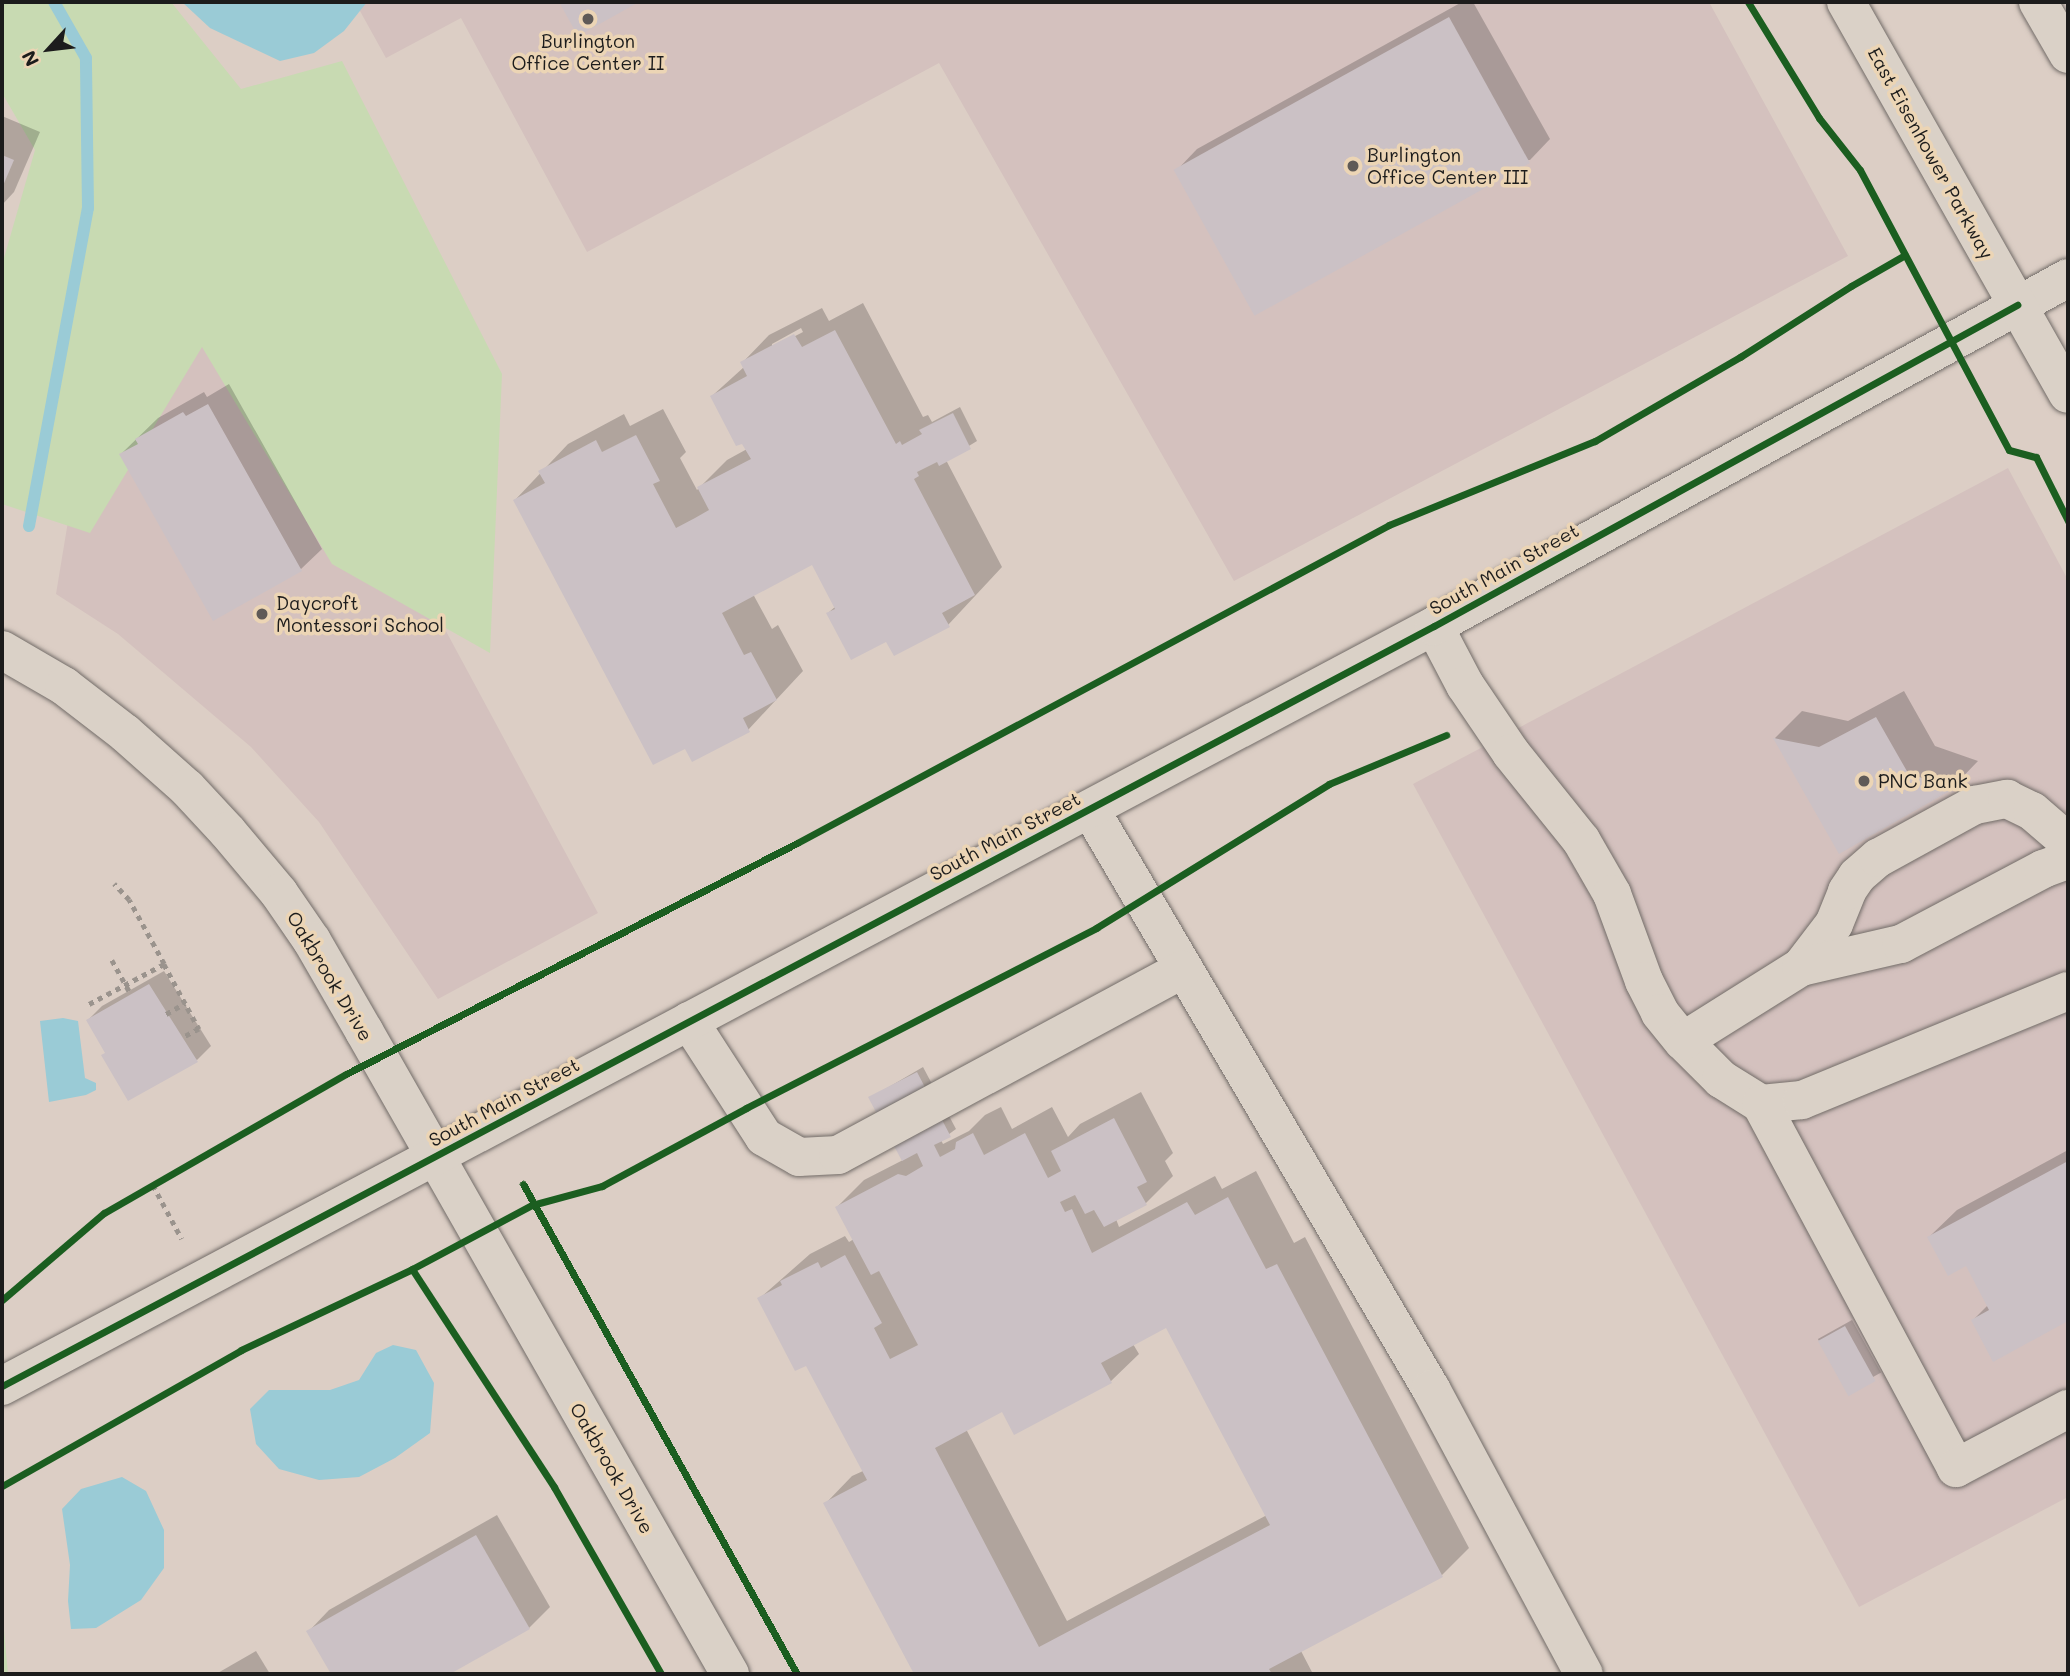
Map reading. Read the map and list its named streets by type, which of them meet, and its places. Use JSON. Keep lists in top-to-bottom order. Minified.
{"streets":{"street":["East Eisenhower Parkway","South Main Street","Oakbrook Drive"]},"crossings":[["East Eisenhower Parkway","South Main Street"],["South Main Street","Oakbrook Drive"]],"places":["Burlington Office Center II","Burlington Office Center III","Daycroft Montessori School","PNC Bank"],"north":"bottom left"}
